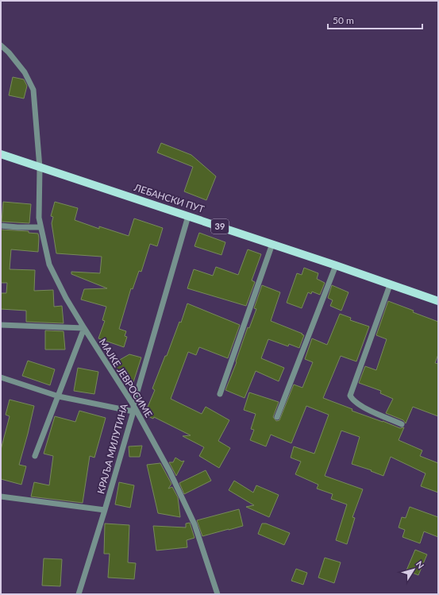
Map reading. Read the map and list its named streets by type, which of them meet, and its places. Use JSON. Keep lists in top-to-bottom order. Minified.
{"streets":{"main road":["ЛЕБАНСКИ ПУТ","39"],"street":["МАЈКЕ ЈЕВРОСИМЕ","КРАЉА МИЛУТИНА"]},"crossings":[["ЛЕБАНСКИ ПУТ","МАЈКЕ ЈЕВРОСИМЕ"],["ЛЕБАНСКИ ПУТ","КРАЉА МИЛУТИНА"],["МАЈКЕ ЈЕВРОСИМЕ","КРАЉА МИЛУТИНА"]],"scale_bar":"50 m","north":"top right"}
